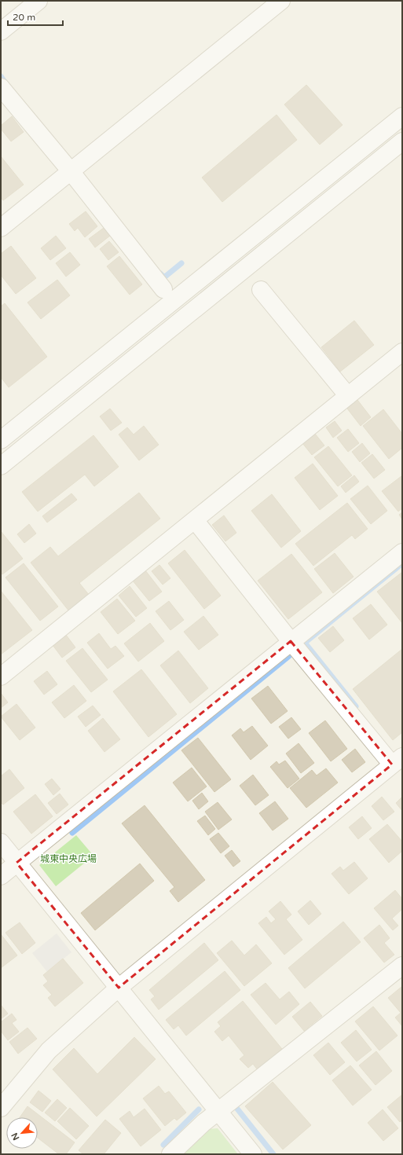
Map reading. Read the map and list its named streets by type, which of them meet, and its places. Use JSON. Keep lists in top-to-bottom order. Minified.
{"parks":["城東中央広場"],"scale_bar":"20 m","north":"bottom left"}
